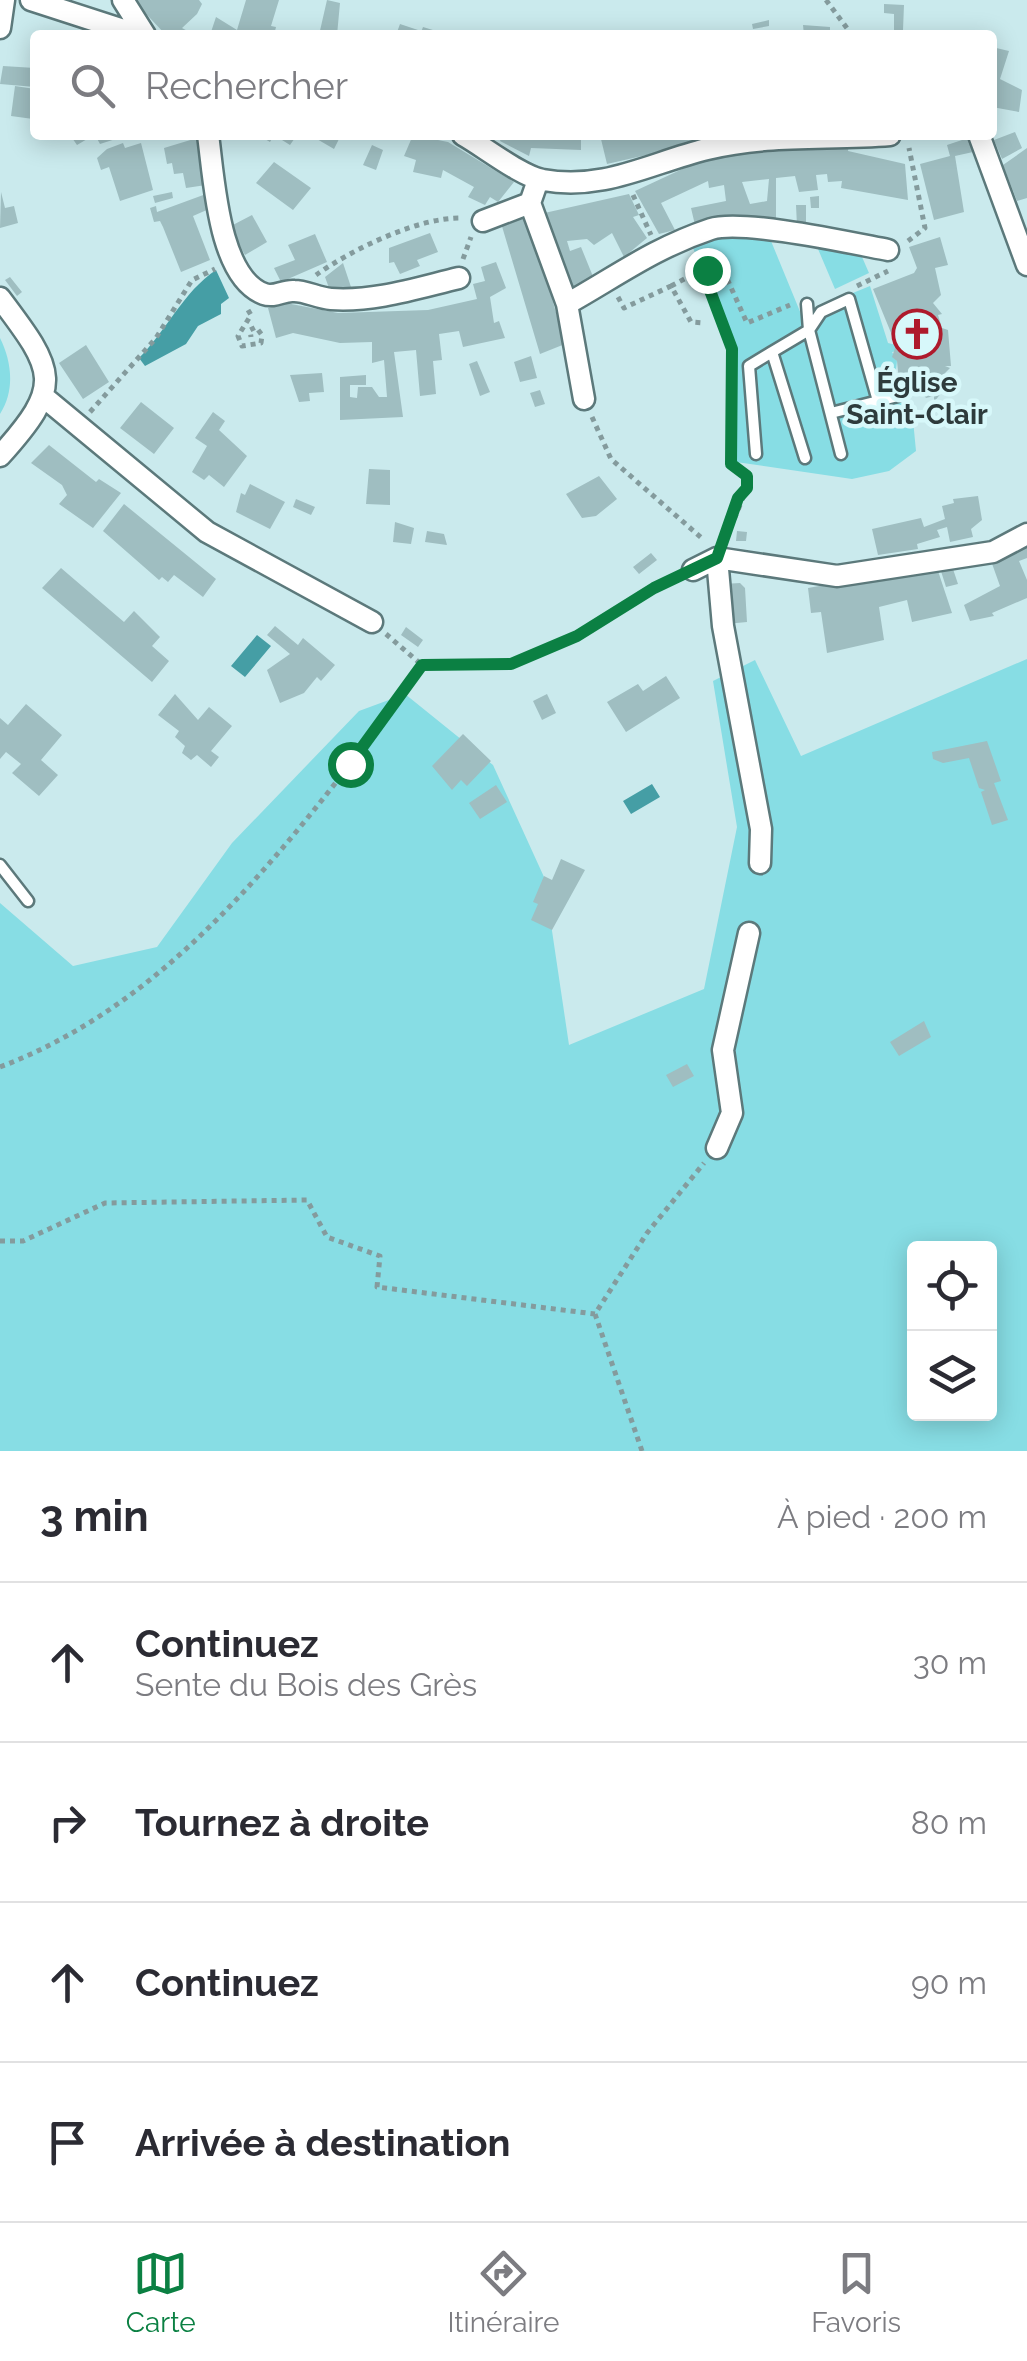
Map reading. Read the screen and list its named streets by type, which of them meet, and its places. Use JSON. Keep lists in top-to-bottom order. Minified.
{"places":{"church":["Église Saint-Clair"]},"page":{"search":"Rechercher","heading":["3 min","À pied · 200 m"],"list":[["Continuez","Sente du Bois des Grès","30 m"],["Tournez à droite","80 m"],["Continuez","90 m"],"Arrivée à destination"],"nav":["Carte","Itinéraire","Favoris"]}}
